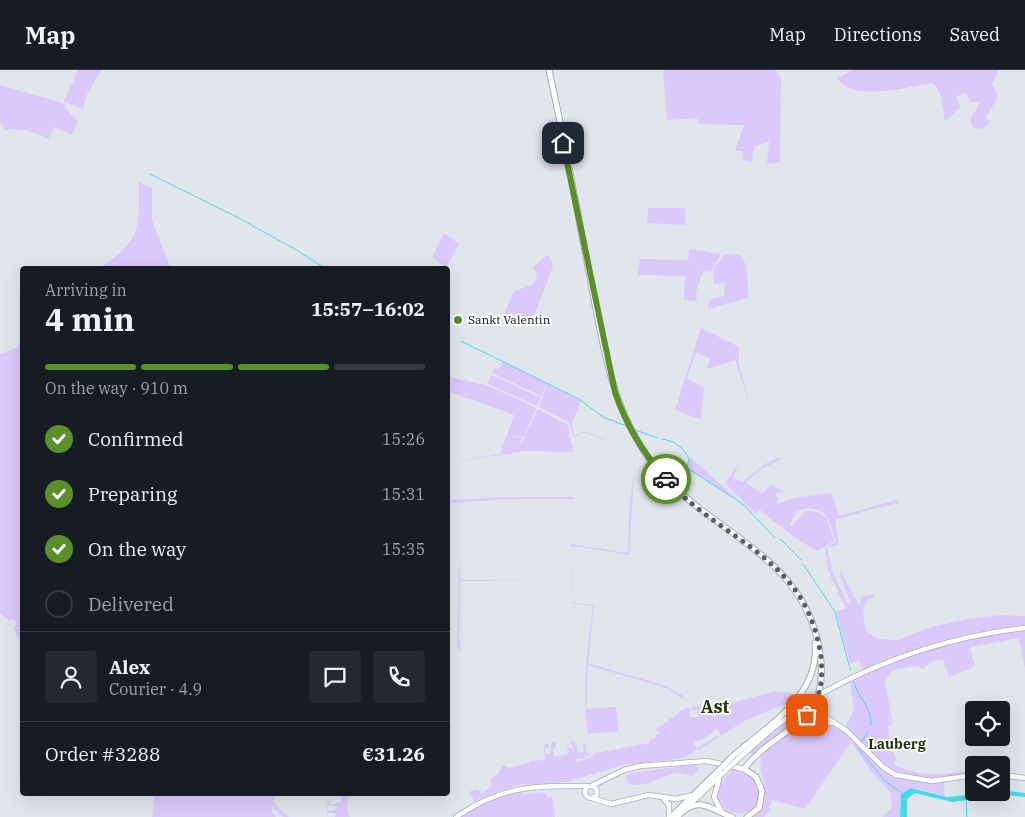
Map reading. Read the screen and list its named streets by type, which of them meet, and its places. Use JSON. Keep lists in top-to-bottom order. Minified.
{"districts":["Ast","Lauberg"],"places":["Sankt Valentin"],"page":{"header":"Map","nav":["Map","Directions","Saved"],"heading":["4 min","Arriving in","15:57–16:02"],"panel":["Alex","Courier · 4.9","Order #3288","€31.26"],"bar":"On the way · 910 m","list":[["Confirmed","15:26"],["Preparing","15:31"],["On the way","15:35"],"Delivered"]}}
